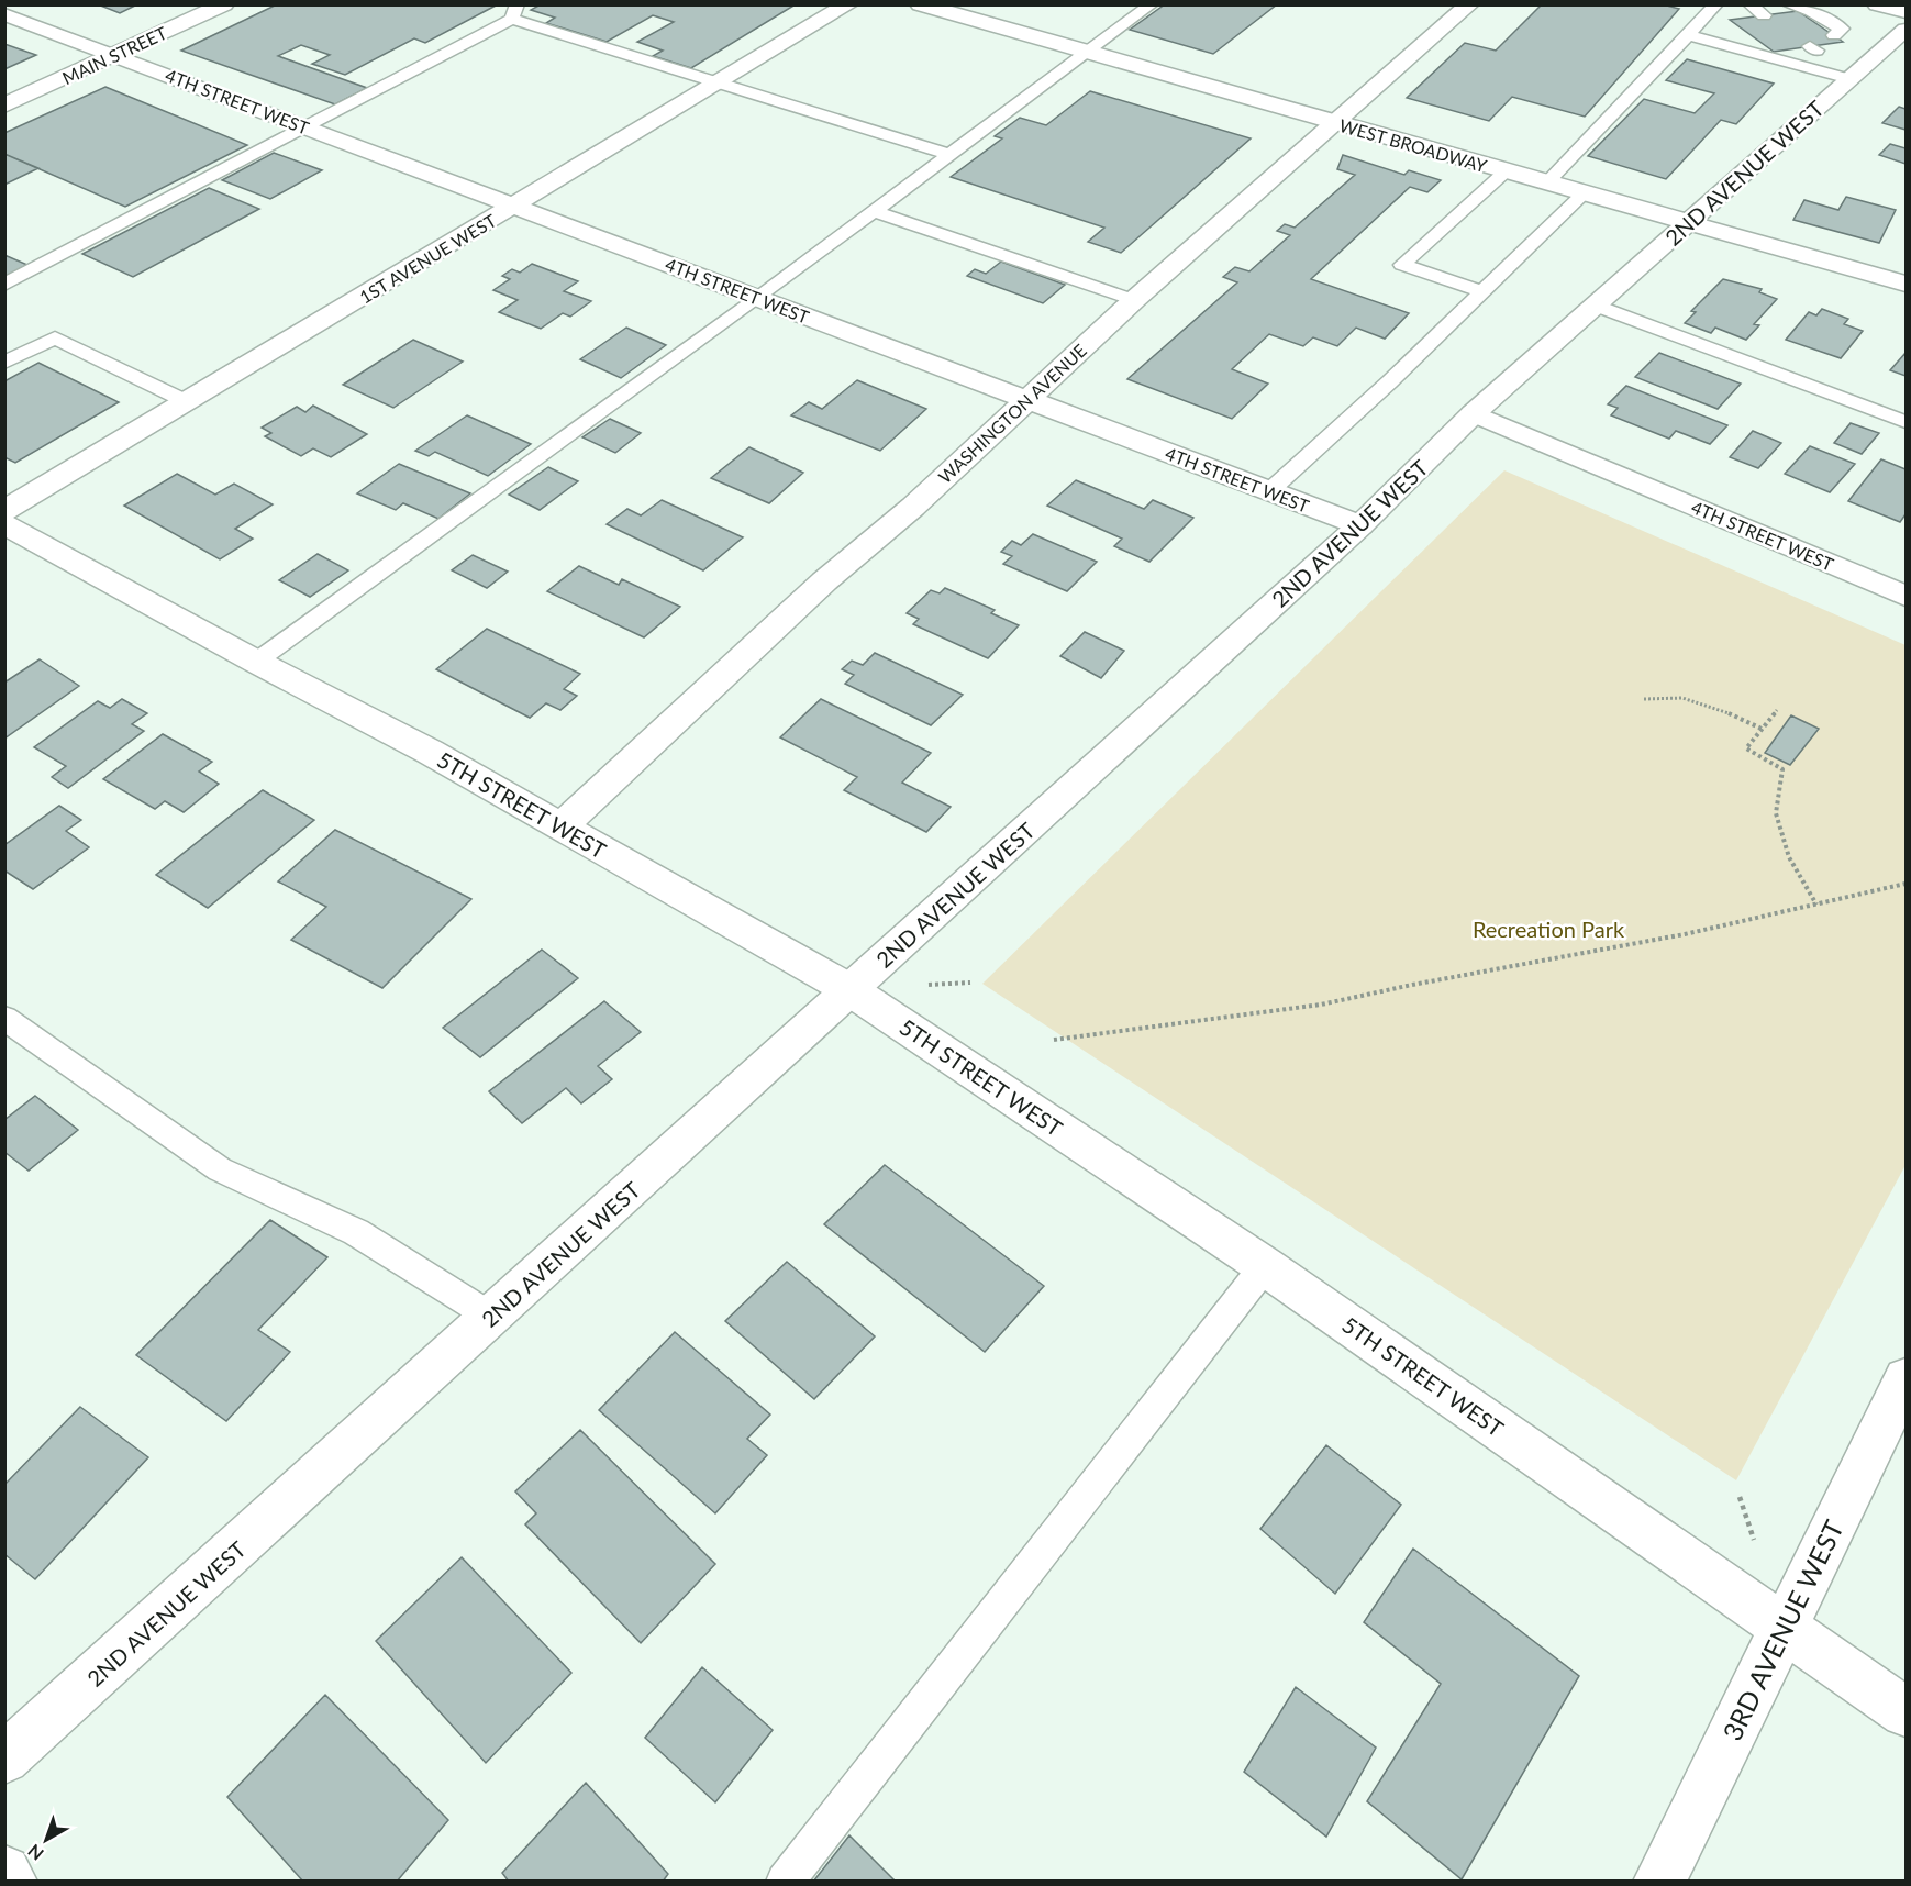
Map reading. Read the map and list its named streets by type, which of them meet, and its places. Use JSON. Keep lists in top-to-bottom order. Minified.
{"streets":{"street":["MAIN STREET","4TH STREET WEST","WEST BROADWAY","2ND AVENUE WEST","1ST AVENUE WEST","WASHINGTON AVENUE","5TH STREET WEST","3RD AVENUE WEST"]},"crossings":[["MAIN STREET","4TH STREET WEST"],["4TH STREET WEST","2ND AVENUE WEST"],["4TH STREET WEST","1ST AVENUE WEST"],["4TH STREET WEST","WASHINGTON AVENUE"],["WEST BROADWAY","2ND AVENUE WEST"],["WEST BROADWAY","WASHINGTON AVENUE"],["2ND AVENUE WEST","5TH STREET WEST"],["WASHINGTON AVENUE","5TH STREET WEST"],["5TH STREET WEST","3RD AVENUE WEST"]],"parks":["Recreation Park"],"north":"bottom left"}
